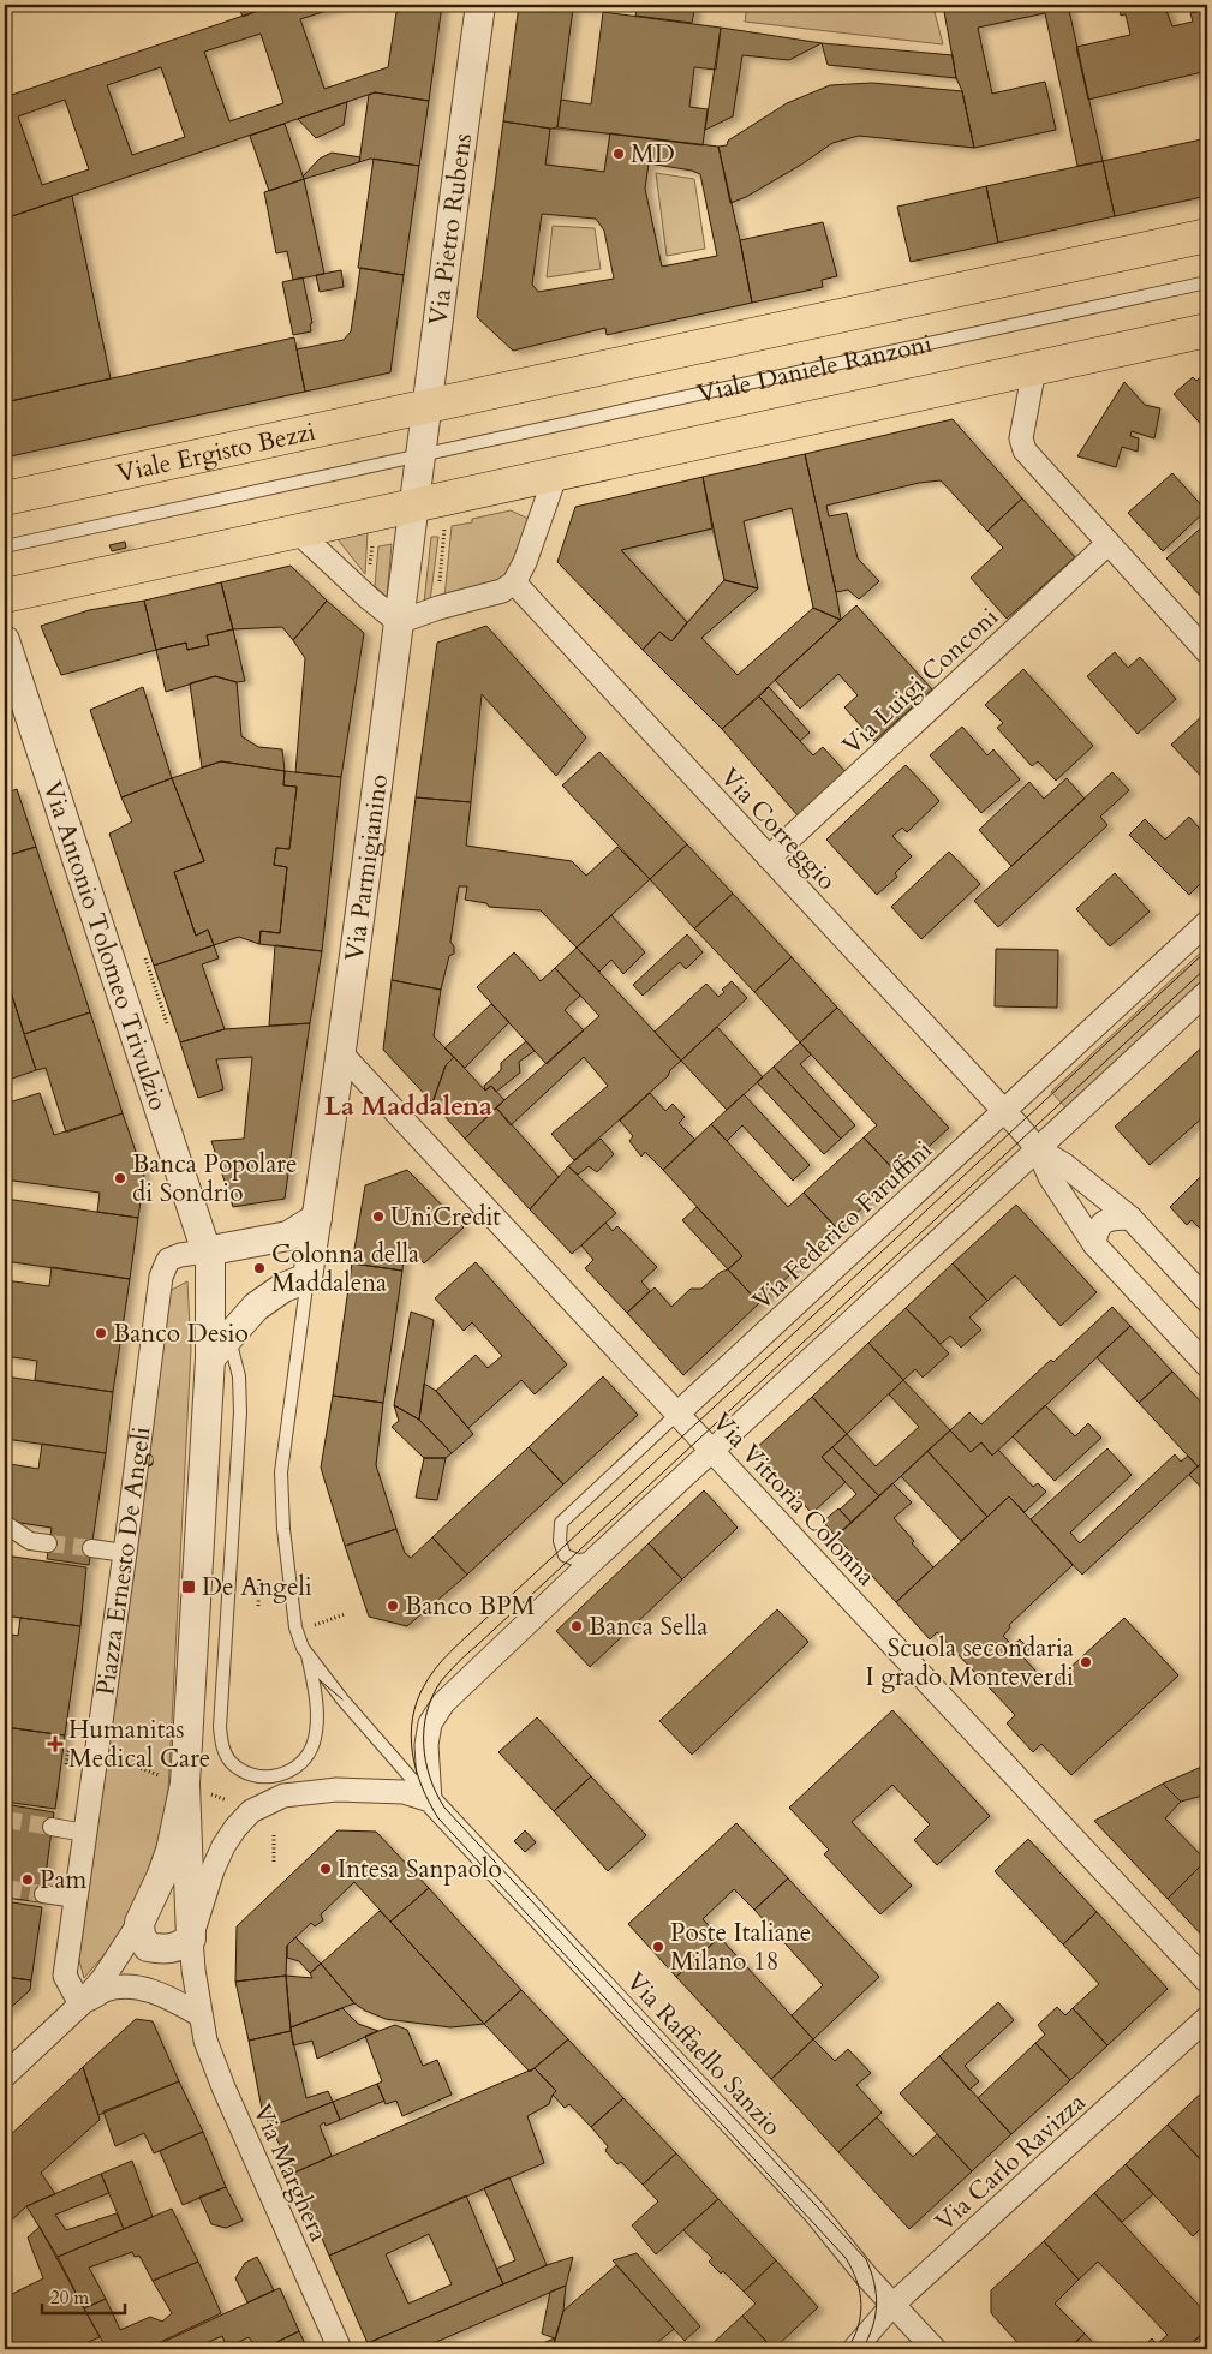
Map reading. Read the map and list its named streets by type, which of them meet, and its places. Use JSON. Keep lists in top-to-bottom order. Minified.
{"streets":{"main road":["Viale Daniele Ranzoni","Viale Ergisto Bezzi"],"street":["Via Pietro Rubens","Via Luigi Conconi","Via Correggio","Via Parmigianino","Via Antonio Tolomeo Trivulzio","Via Federico Faruffini","Via Vittoria Colonna","Piazza Ernesto De Angeli","Via Raffaello Sanzio","Via Carlo Ravizza","Via Marghera"]},"crossings":[["Via Pietro Rubens","Viale Daniele Ranzoni"],["Via Pietro Rubens","Viale Ergisto Bezzi"],["Via Pietro Rubens","Via Parmigianino"],["Viale Daniele Ranzoni","Viale Ergisto Bezzi"],["Viale Daniele Ranzoni","Via Parmigianino"],["Viale Ergisto Bezzi","Via Parmigianino"],["Via Luigi Conconi","Via Correggio"],["Via Correggio","Via Federico Faruffini"],["Via Parmigianino","Via Vittoria Colonna"],["Via Parmigianino","Piazza Ernesto De Angeli"],["Via Antonio Tolomeo Trivulzio","Piazza Ernesto De Angeli"],["Via Federico Faruffini","Via Vittoria Colonna"],["Via Raffaello Sanzio","Via Carlo Ravizza"]],"districts":["La Maddalena"],"places":{"other":["MD","Banca Popolare di Sondrio","UniCredit","Colonna della Maddalena","Banco Desio","Banco BPM","Banca Sella","Scuola secondaria I grado Monteverdi","Intesa Sanpaolo","Pam","Poste Italiane Milano 18"],"transit":["De Angeli"],"health":["Humanitas Medical Care"]},"scale_bar":"20 m"}
